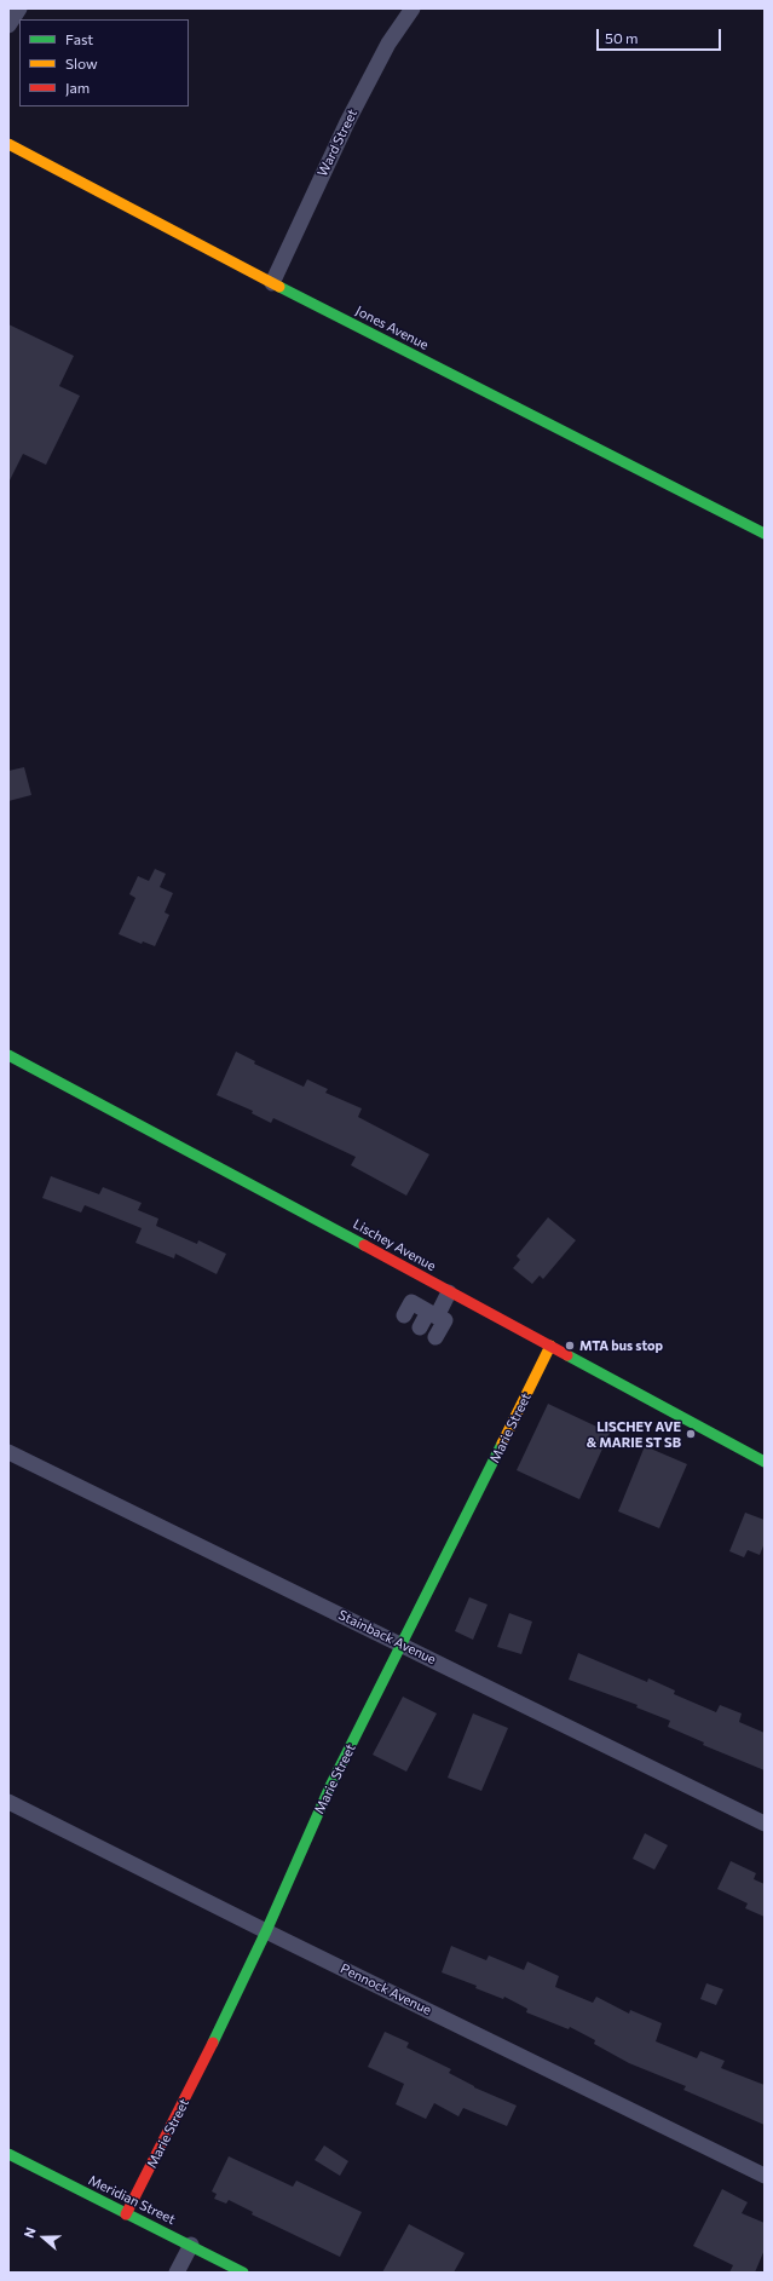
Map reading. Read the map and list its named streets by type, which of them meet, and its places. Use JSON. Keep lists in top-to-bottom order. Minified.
{"streets":{"street":["Ward Street","Jones Avenue","Lischey Avenue","Marie Street","Stainback Avenue","Pennock Avenue","Meridian Street"]},"crossings":[["Ward Street","Jones Avenue"],["Lischey Avenue","Marie Street"],["Marie Street","Stainback Avenue"],["Marie Street","Pennock Avenue"],["Marie Street","Meridian Street"]],"places":["MTA bus stop","LISCHEY AVE & MARIE ST SB"],"legend":["Fast","Slow","Jam"],"scale_bar":"50 m","north":"left"}
